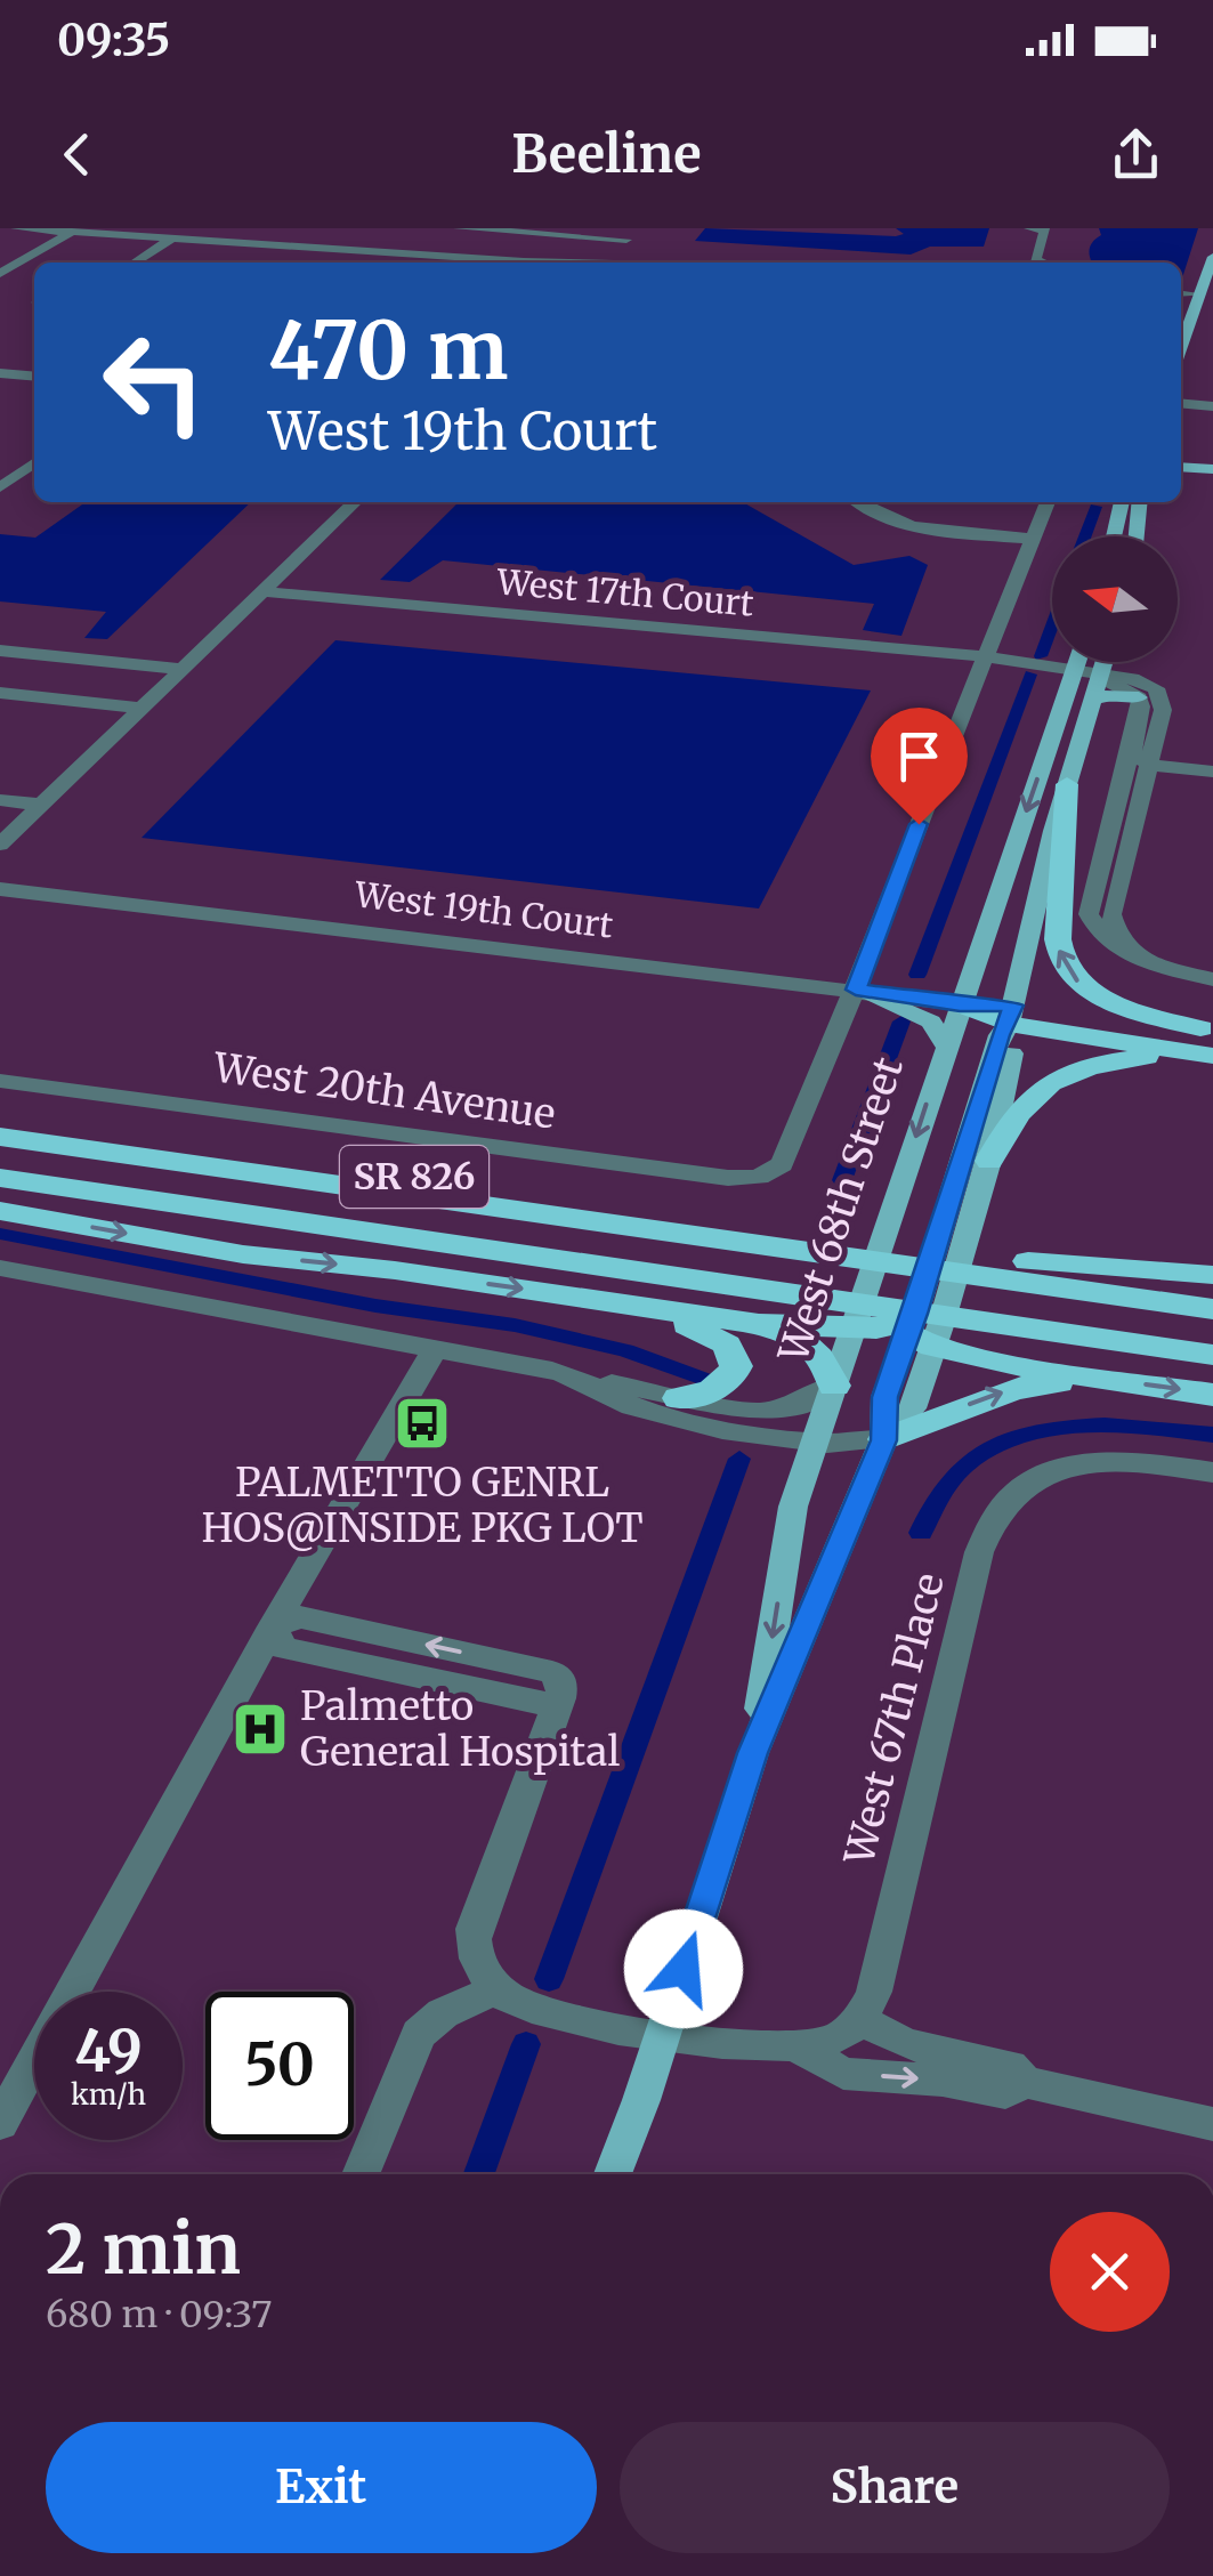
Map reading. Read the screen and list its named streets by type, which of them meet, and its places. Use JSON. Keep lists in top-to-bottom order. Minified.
{"streets":{"highway":["SR 826"],"main road":["West 68th Street"],"street":["West 17th Court","West 19th Court","West 20th Avenue","West 67th Place"]},"crossings":[["West 17th Court","West 68th Street"],["West 19th Court","West 68th Street"],["West 20th Avenue","West 68th Street"]],"places":{"bus stop":["PALMETTO GENRL HOS@INSIDE PKG LOT"],"hospital":["Palmetto General Hospital"]},"north":"left","page":{"status":"09:35","header":"Beeline","turn":["470 m","West 19th Court"],"speed":"49 km/h","limit":"50","heading":["2 min","680 m · 09:37"],"buttons":["Exit","Share"]}}
